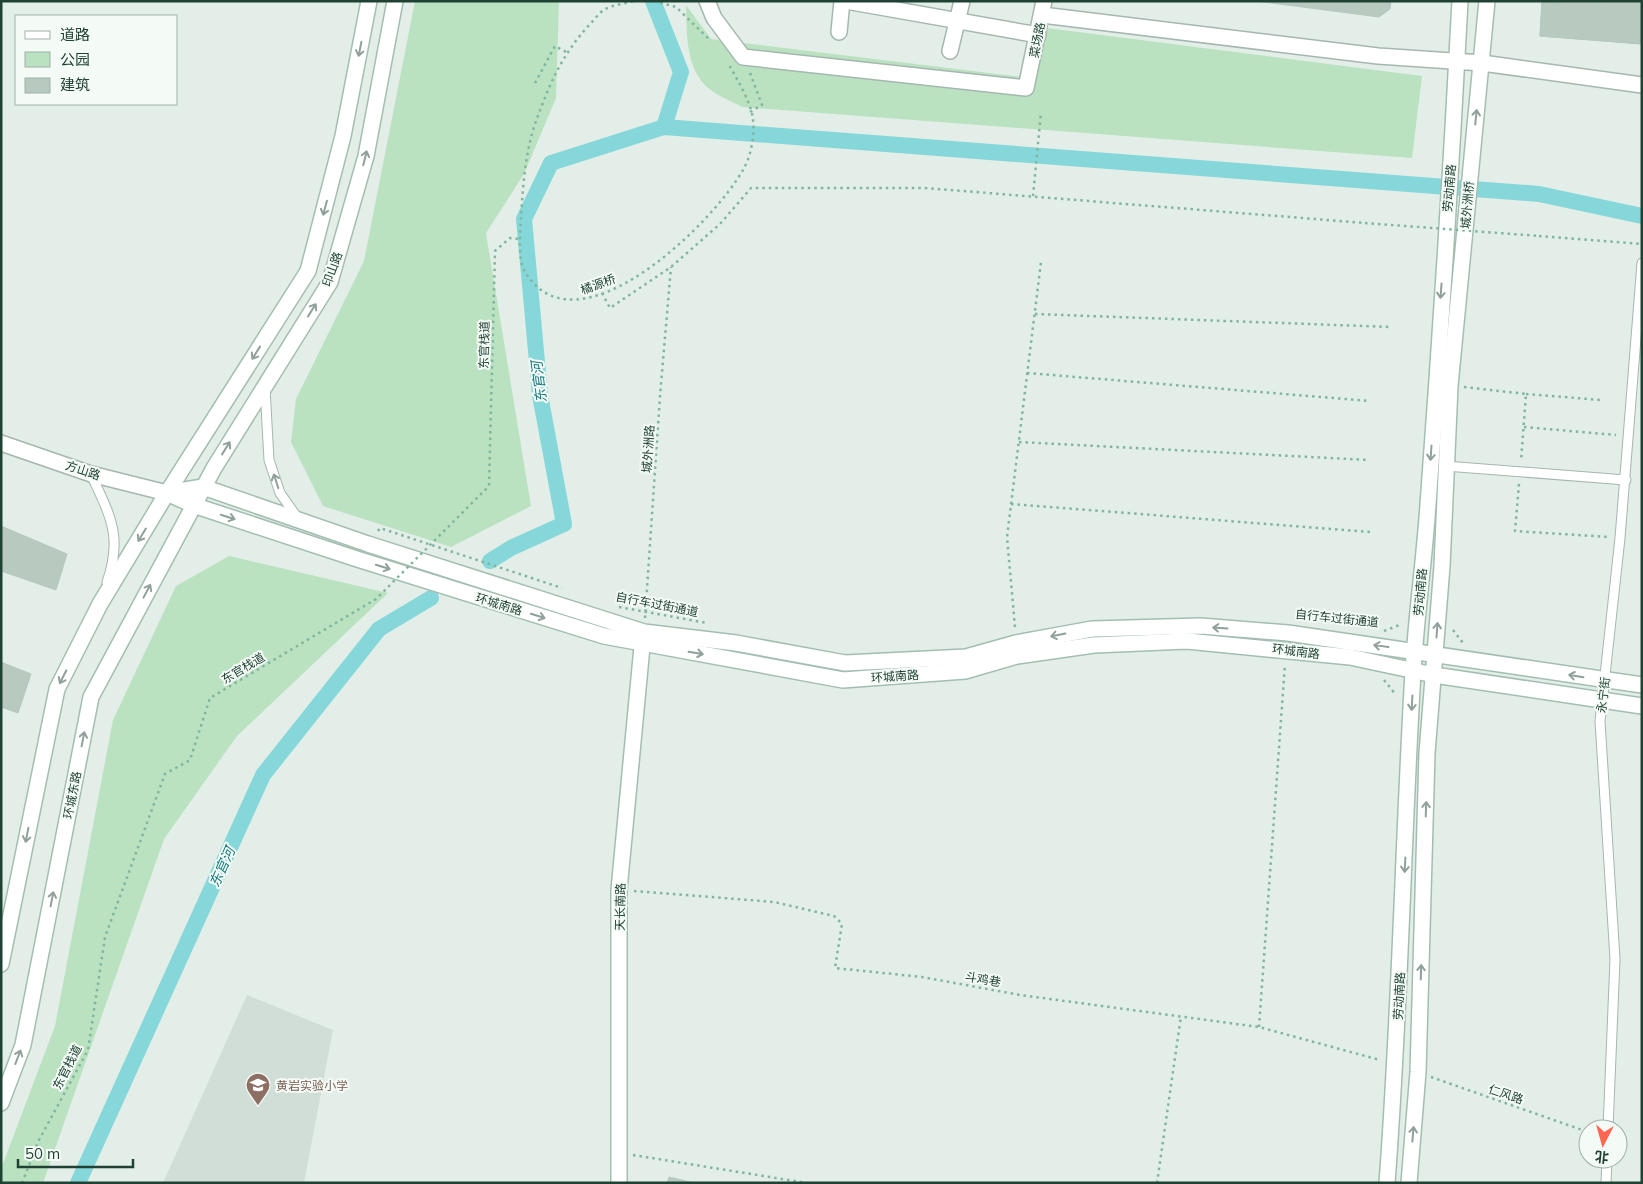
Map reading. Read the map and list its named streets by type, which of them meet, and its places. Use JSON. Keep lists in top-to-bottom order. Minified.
{"streets":{"main road":["菜场路","劳动南路","城外洲桥","印山路","方山路","环城南路","环城东路","天长南路"],"lane":["永宁街"],"path":["橘源桥","东官栈道","城外洲路","自行车过街通道","斗鸡巷","仁风路"]},"crossings":[["劳动南路","城外洲桥"],["劳动南路","环城南路"],["劳动南路","斗鸡巷"],["劳动南路","仁风路"],["印山路","方山路"],["印山路","环城南路"],["印山路","环城东路"],["橘源桥","东官栈道"],["城外洲路","环城南路"],["城外洲路","自行车过街通道"],["城外洲路","天长南路"],["方山路","环城南路"],["环城南路","永宁街"],["环城南路","环城东路"],["环城南路","天长南路"],["天长南路","斗鸡巷"]],"water":["东官河"],"places":{"school or university":["黄岩实验小学"]},"legend":["道路","公园","建筑"],"scale_bar":"50 m","north":"bottom"}
